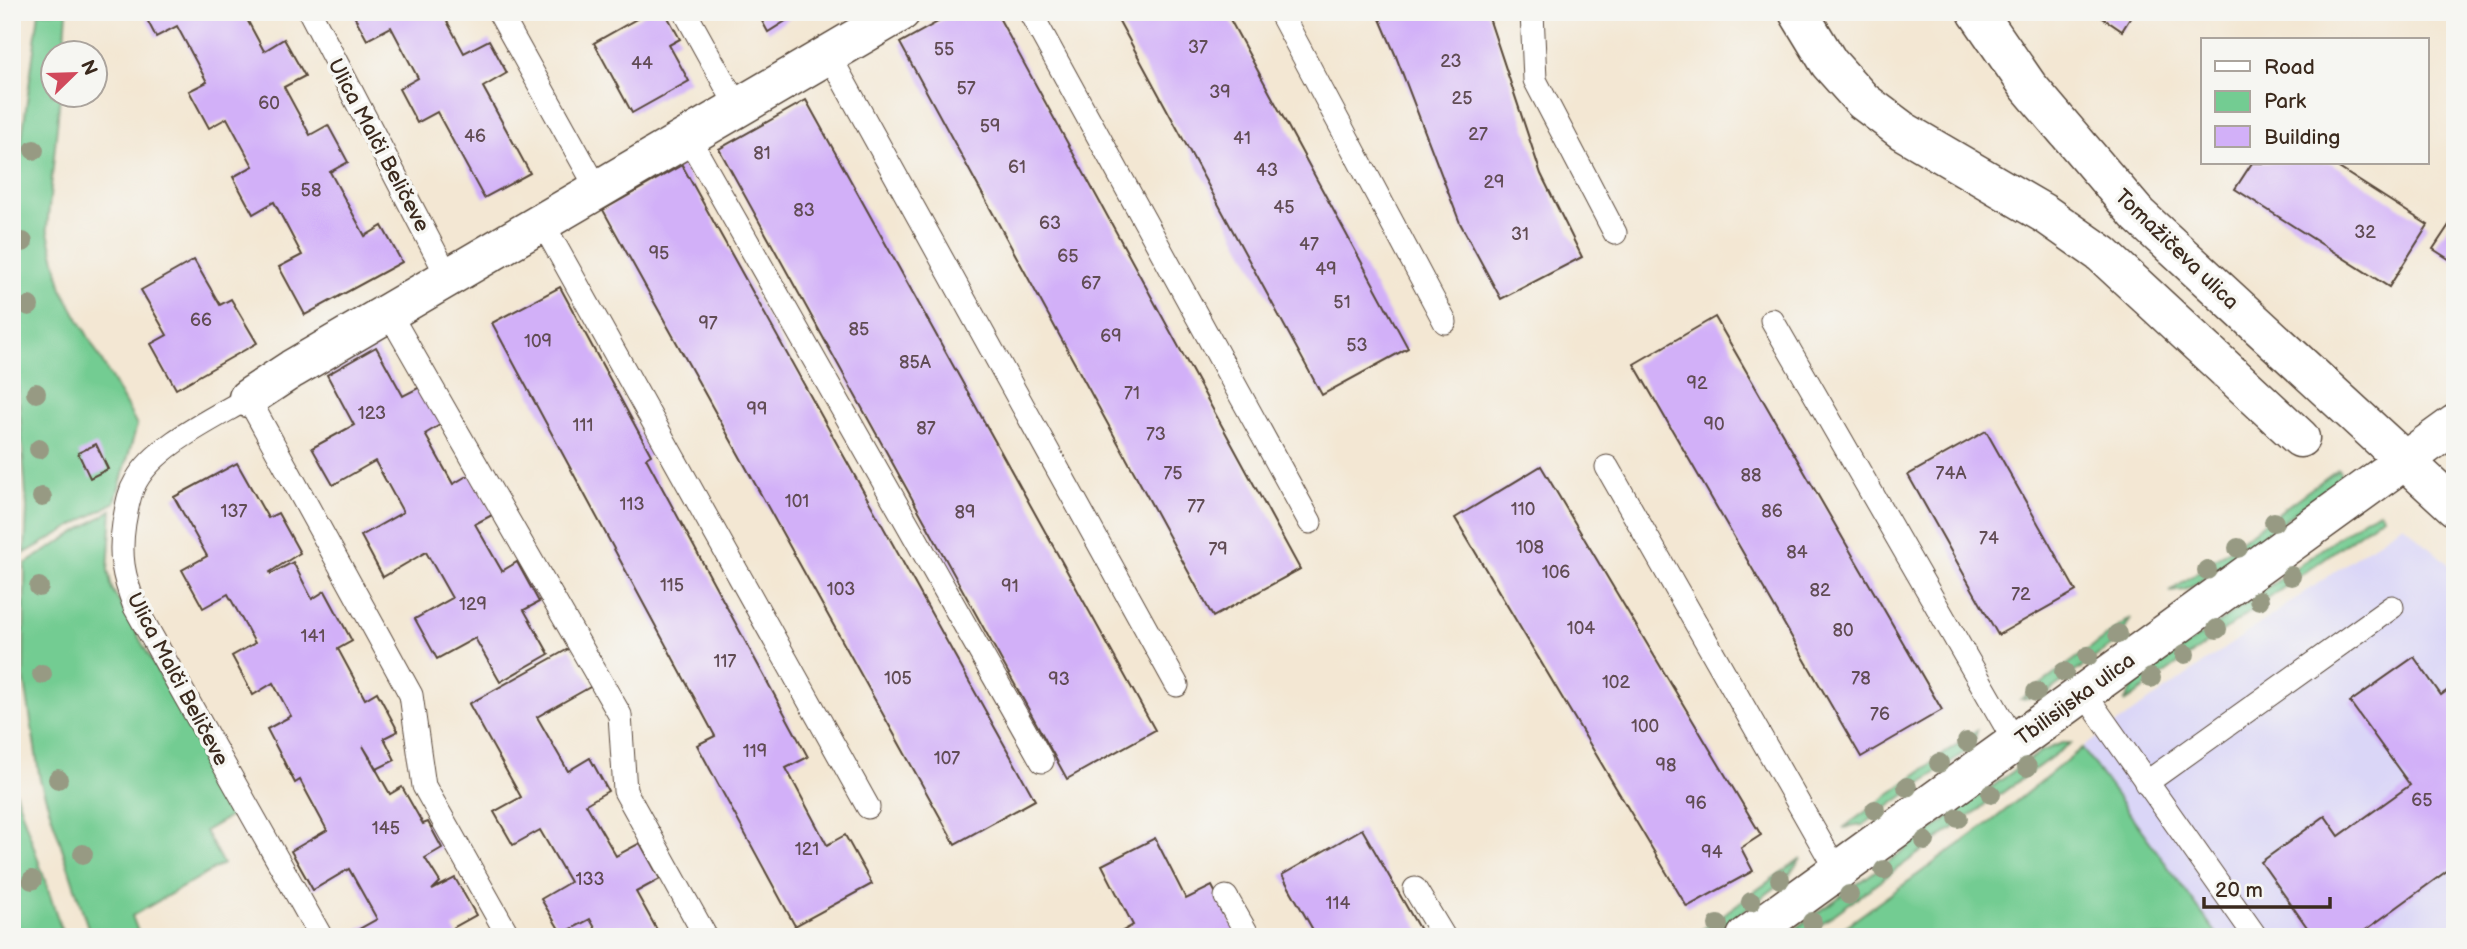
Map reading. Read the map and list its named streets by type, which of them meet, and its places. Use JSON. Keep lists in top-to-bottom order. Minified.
{"streets":{"street":["Ulica Malči Beličeve","Tomažičeva ulica","Tbilisijska ulica"]},"crossings":[["Tomažičeva ulica","Tbilisijska ulica"]],"house_numbers":["37","55","23","44","57","39","25","60","59","27","46","41","81","61","43","29","58","45","83","63","32","31","47","95","65","49","67","51","66","97","85","69","109","53","85A","92","71","99","123","90","111","87","73","75","74A","88","101","113","77","110","137","86","89","74","108","79","84","106","115","91","103","82","72","129","104","80","141","117","105","78","93","102","76","100","119","107","98","65","96","145","121","94","133","114"],"legend":["Road","Park","Building"],"scale_bar":"20 m","north":"top right"}
